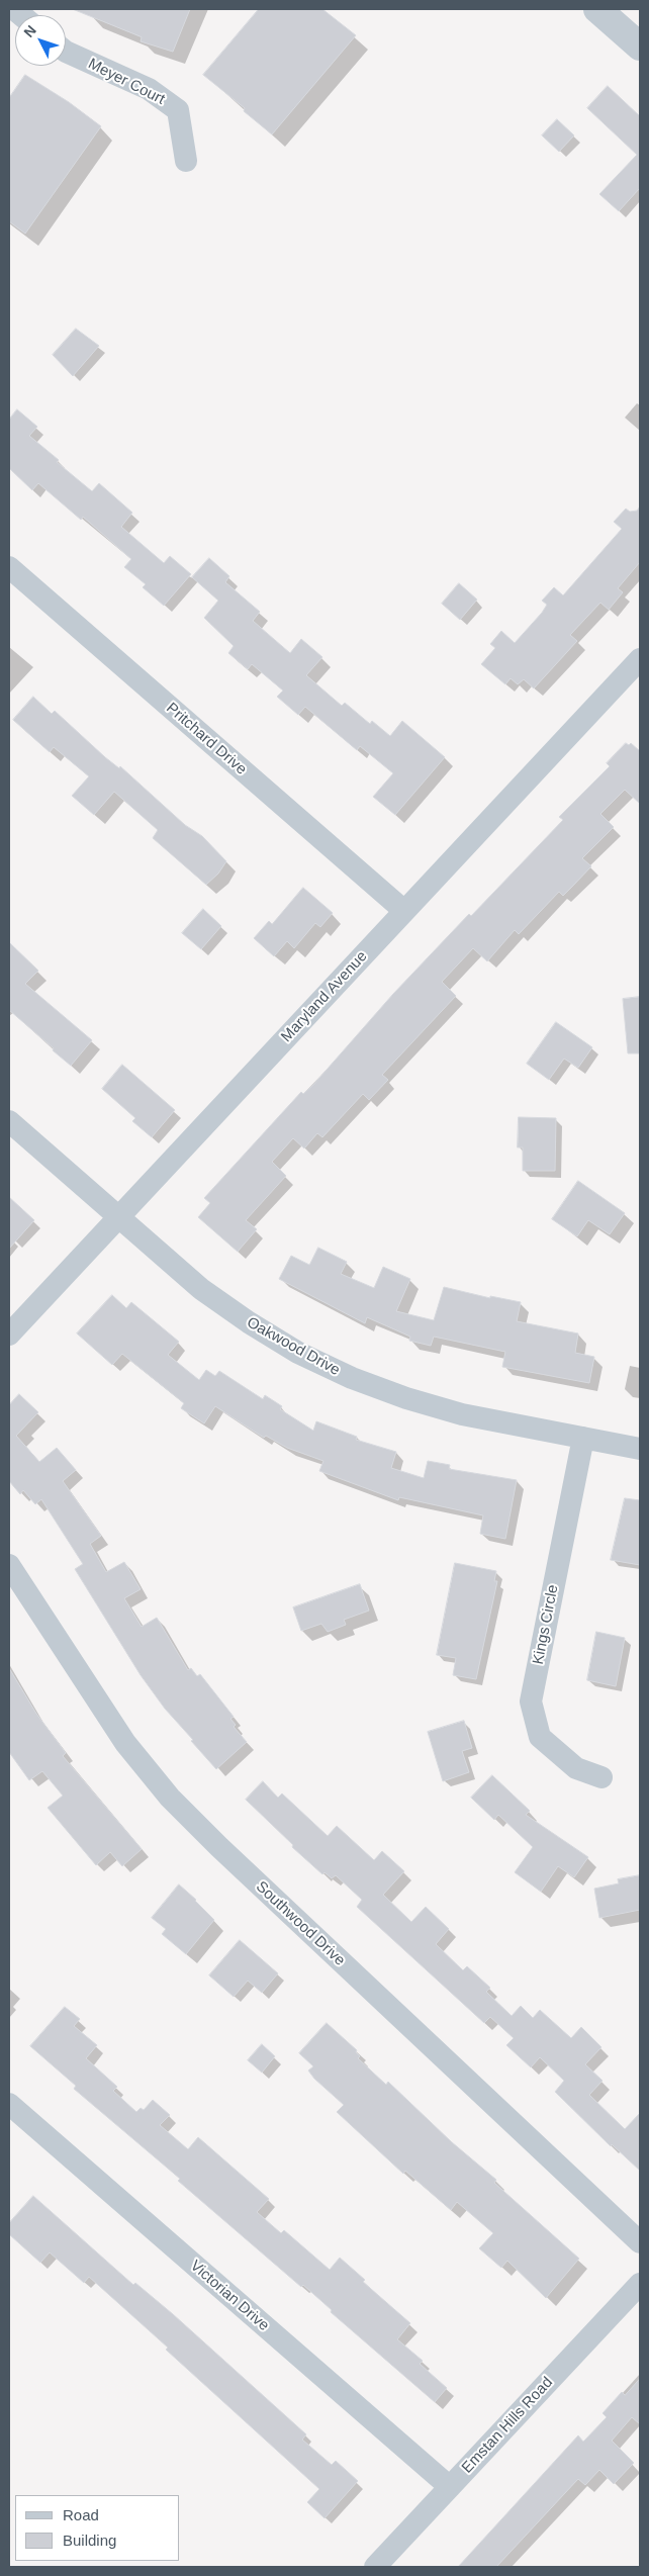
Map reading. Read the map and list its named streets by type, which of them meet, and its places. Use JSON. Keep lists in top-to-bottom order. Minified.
{"streets":{"street":["Meyer Court","Pritchard Drive","Maryland Avenue","Oakwood Drive","Kings Circle","Southwood Drive","Victorian Drive","Emstan Hills Road"]},"crossings":[["Pritchard Drive","Maryland Avenue"],["Maryland Avenue","Oakwood Drive"],["Oakwood Drive","Kings Circle"],["Victorian Drive","Emstan Hills Road"]],"legend":["Road","Building"],"north":"top left"}
